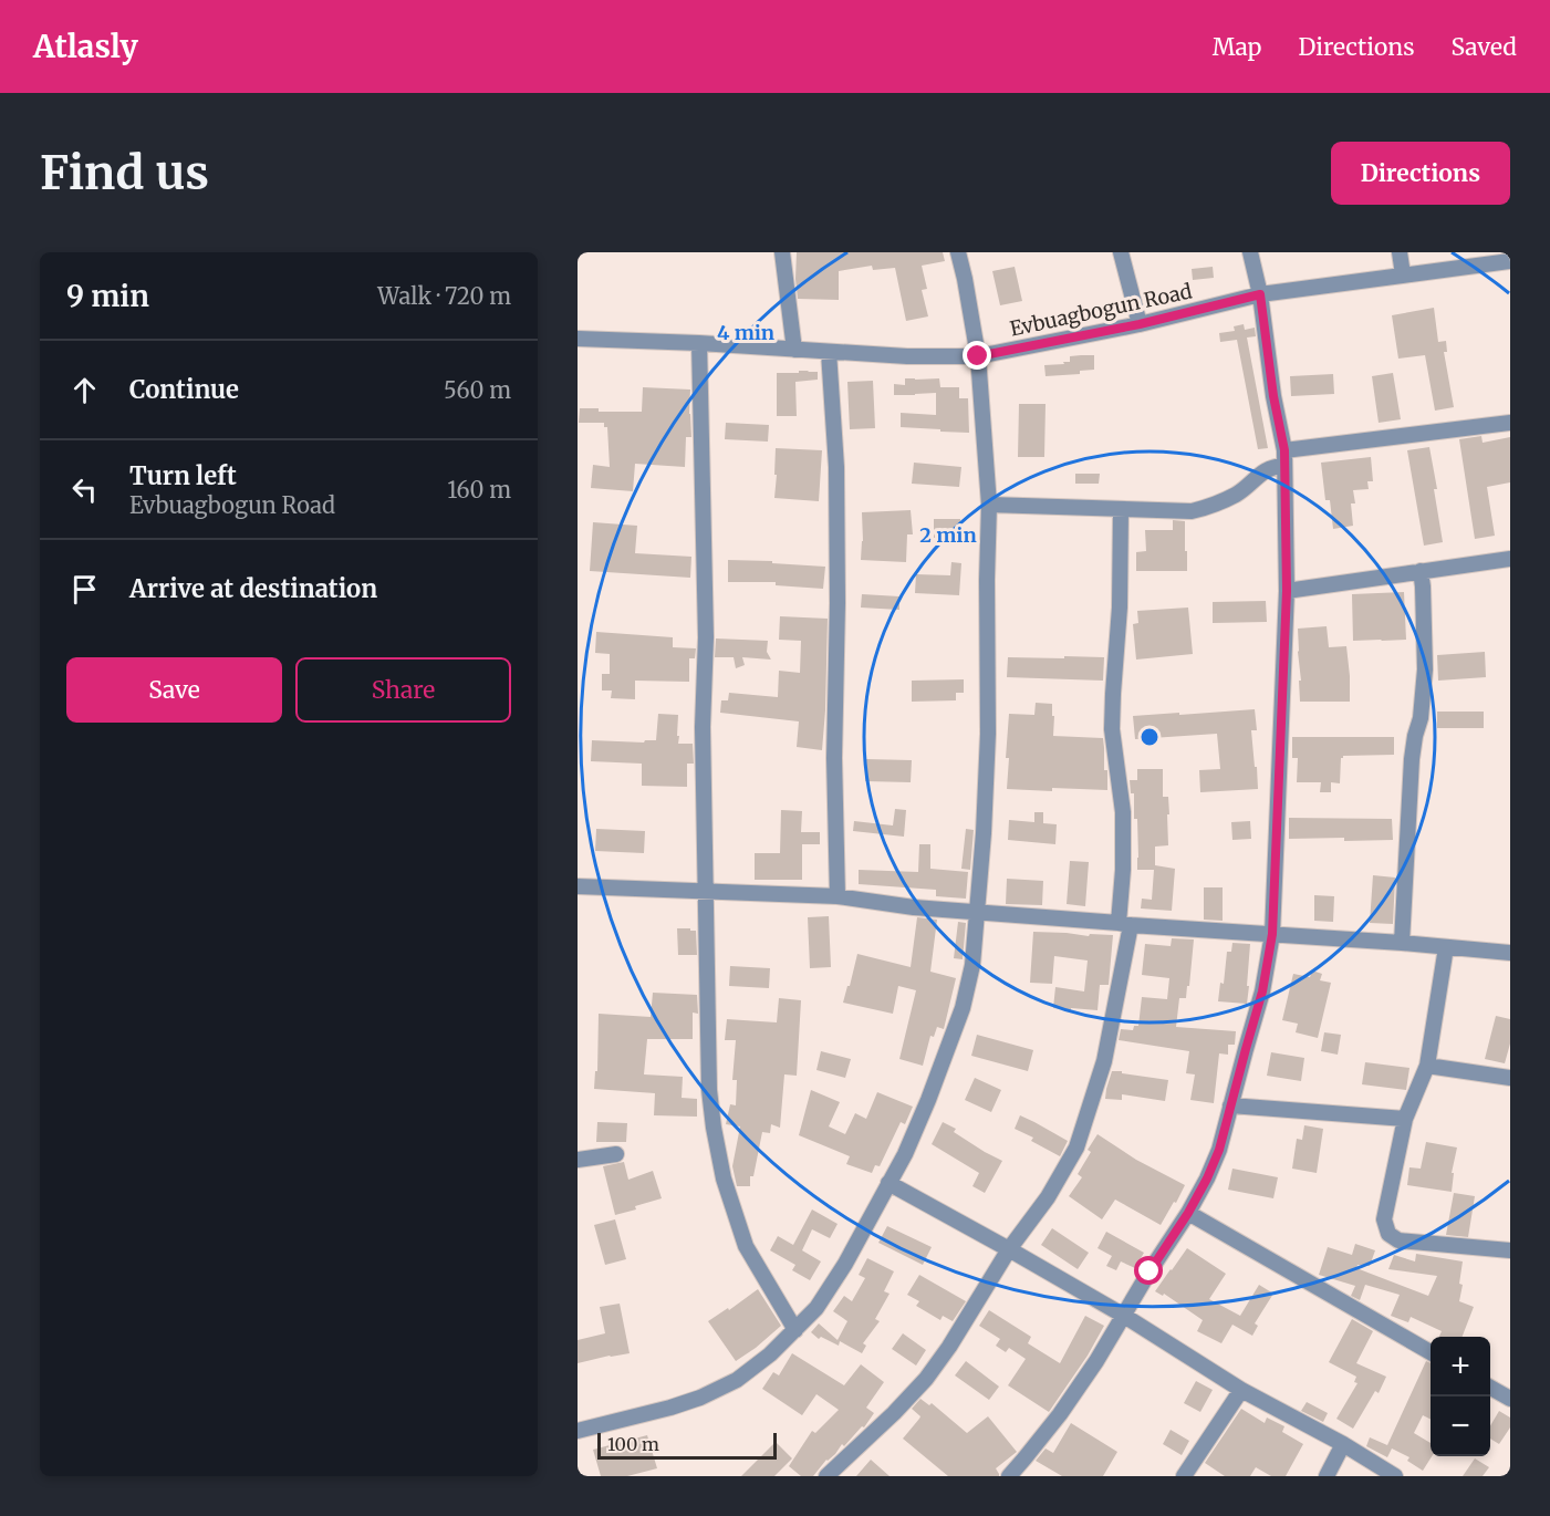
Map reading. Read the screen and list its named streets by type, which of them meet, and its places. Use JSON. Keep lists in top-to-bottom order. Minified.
{"streets":{"street":["Evbuagbogun Road"]},"scale_bar":"100 m","page":{"header":"Atlasly","nav":["Map","Directions","Saved"],"buttons":["Directions",["Save","Share"]],"title":"Find us","heading":["9 min","Walk · 720 m"],"list":[["Continue","560 m"],["Turn left","Evbuagbogun Road","160 m"],"Arrive at destination"],"map_buttons":["+","−"],"scale":"100 m"},"rings":["4 min","2 min"]}
